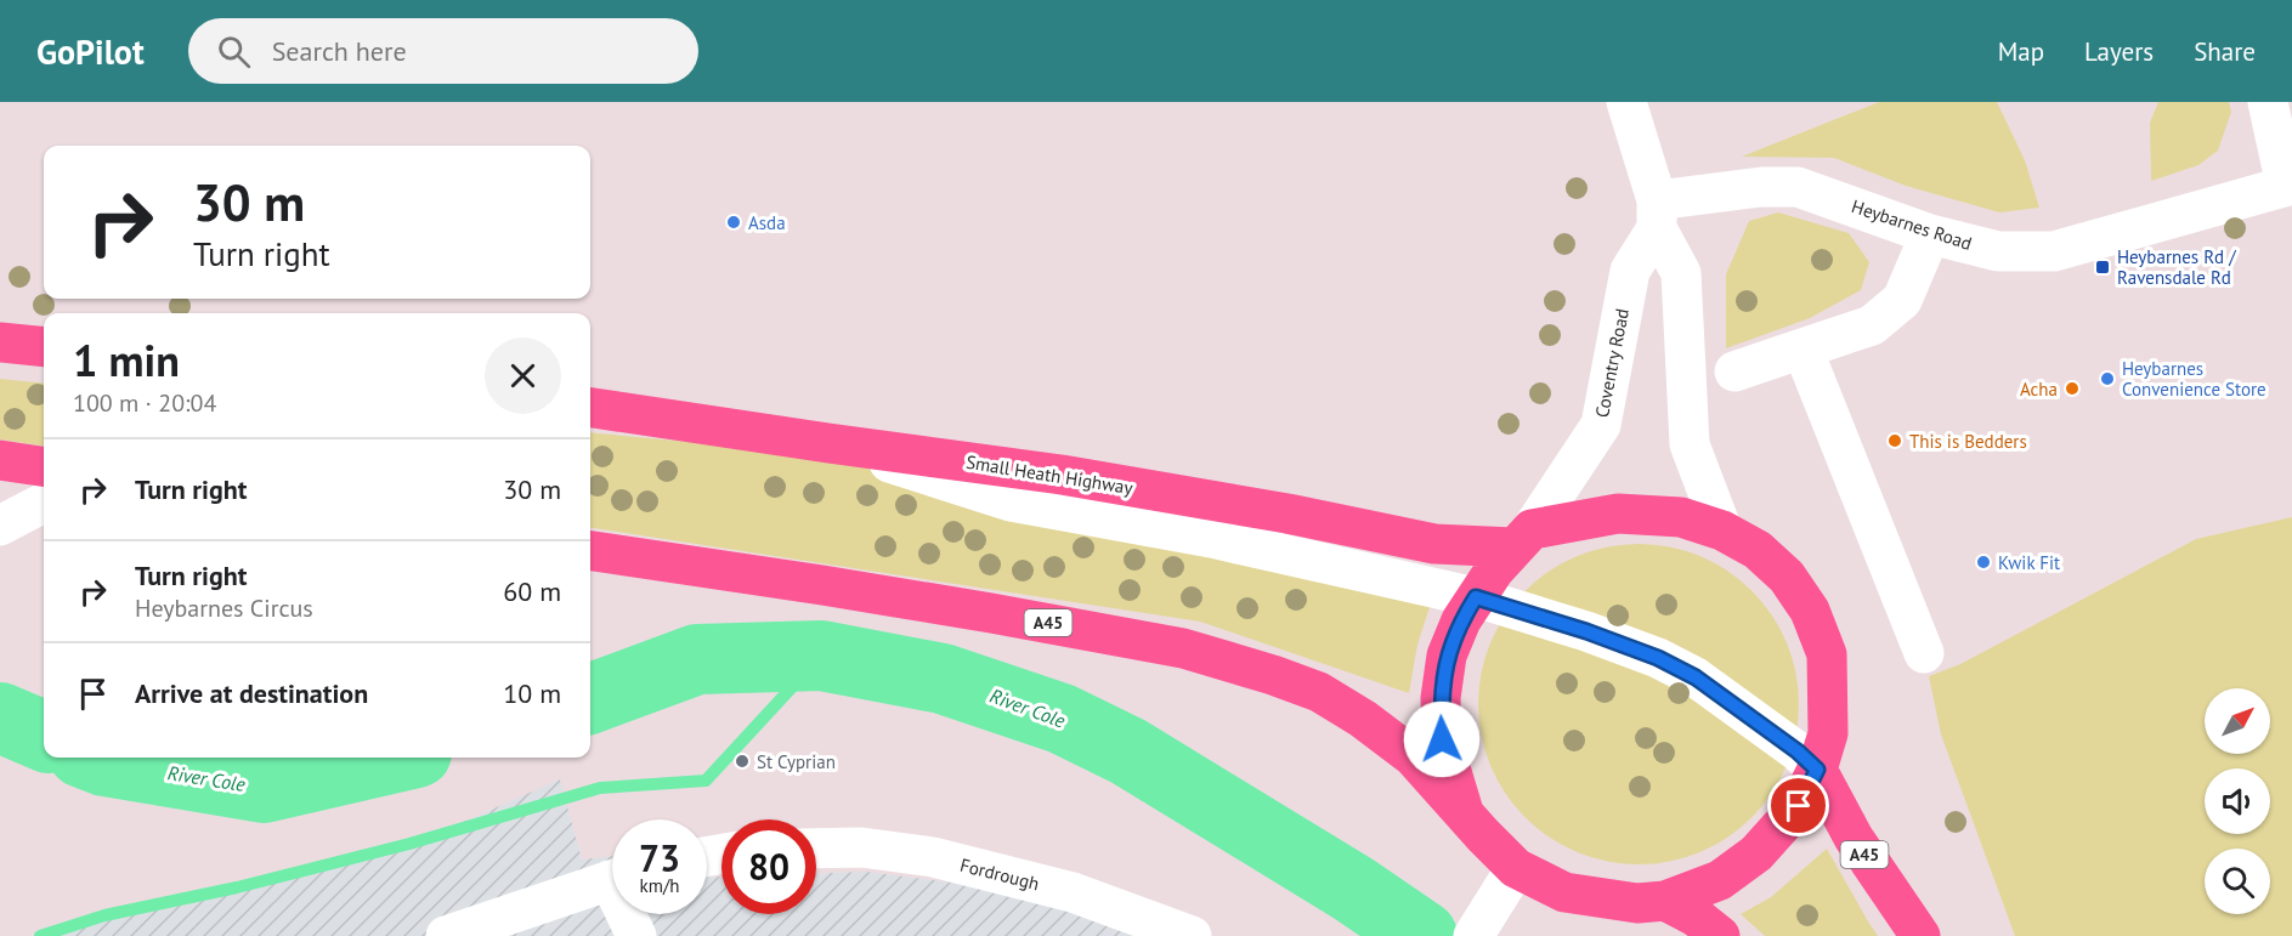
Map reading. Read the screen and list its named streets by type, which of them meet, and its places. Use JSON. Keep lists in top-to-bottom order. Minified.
{"streets":{"highway":["Small Heath Highway","A45"],"street":["Heybarnes Road","Coventry Road","Fordrough"]},"crossings":[["Heybarnes Road","Coventry Road"],["Coventry Road","Small Heath Highway"],["Small Heath Highway","A45"]],"water":["River Cole"],"places":{"other":["Asda","Heybarnes Convenience Store","Acha","This is Bedders","Kwik Fit","St Cyprian"],"transit":["Heybarnes Rd / Ravensdale Rd"]},"north":"top right","page":{"header":"GoPilot","search":"Search here","nav":["Map","Layers","Share"],"turn":["30 m","Turn right"],"heading":["1 min","100 m · 20:04"],"list":[{"name":"Turn right","value":"30 m"},{"name":"Turn right","note":"Heybarnes Circus","value":"60 m"},{"name":"Arrive at destination","value":"10 m"}],"speed":"73 km/h","limit":"80"}}
